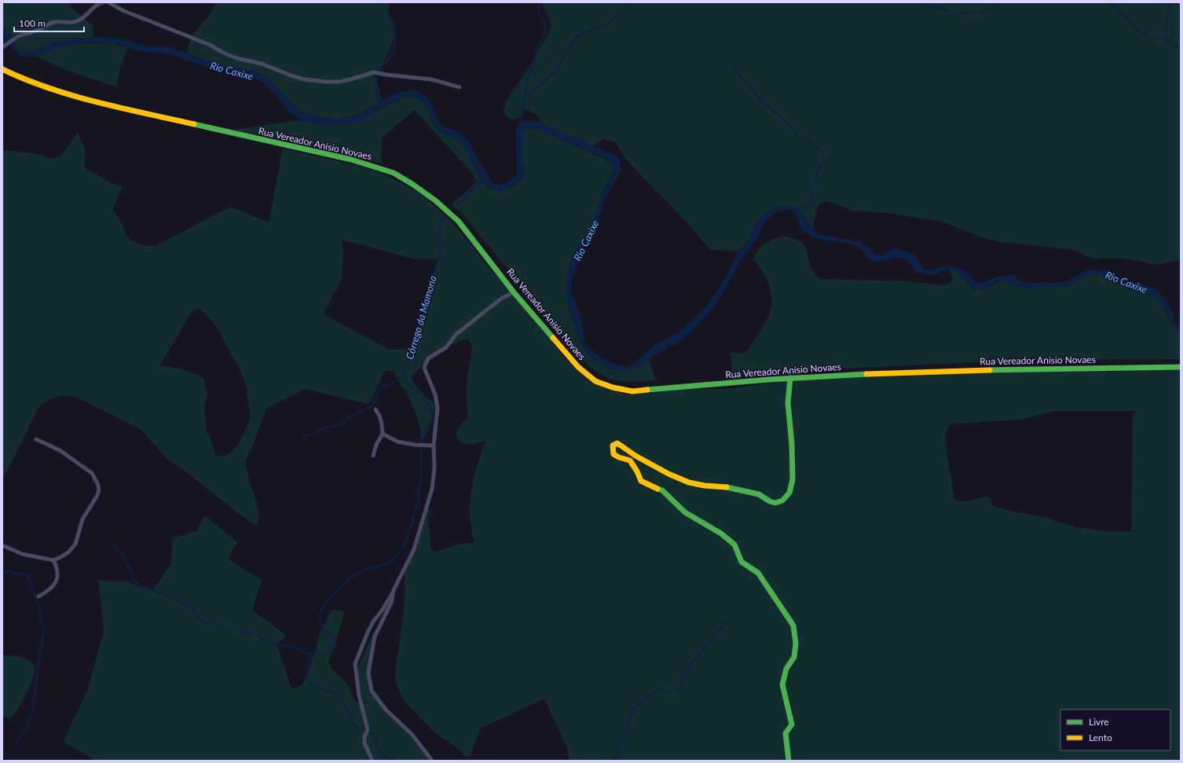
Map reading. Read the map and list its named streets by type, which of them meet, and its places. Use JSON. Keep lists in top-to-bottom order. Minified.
{"streets":{"main road":["Rua Vereador Anísio Novaes"]},"water":["Rio Caxixe","Córrego da Mamona"],"legend":["Livre","Lento"],"scale_bar":"100 m"}
